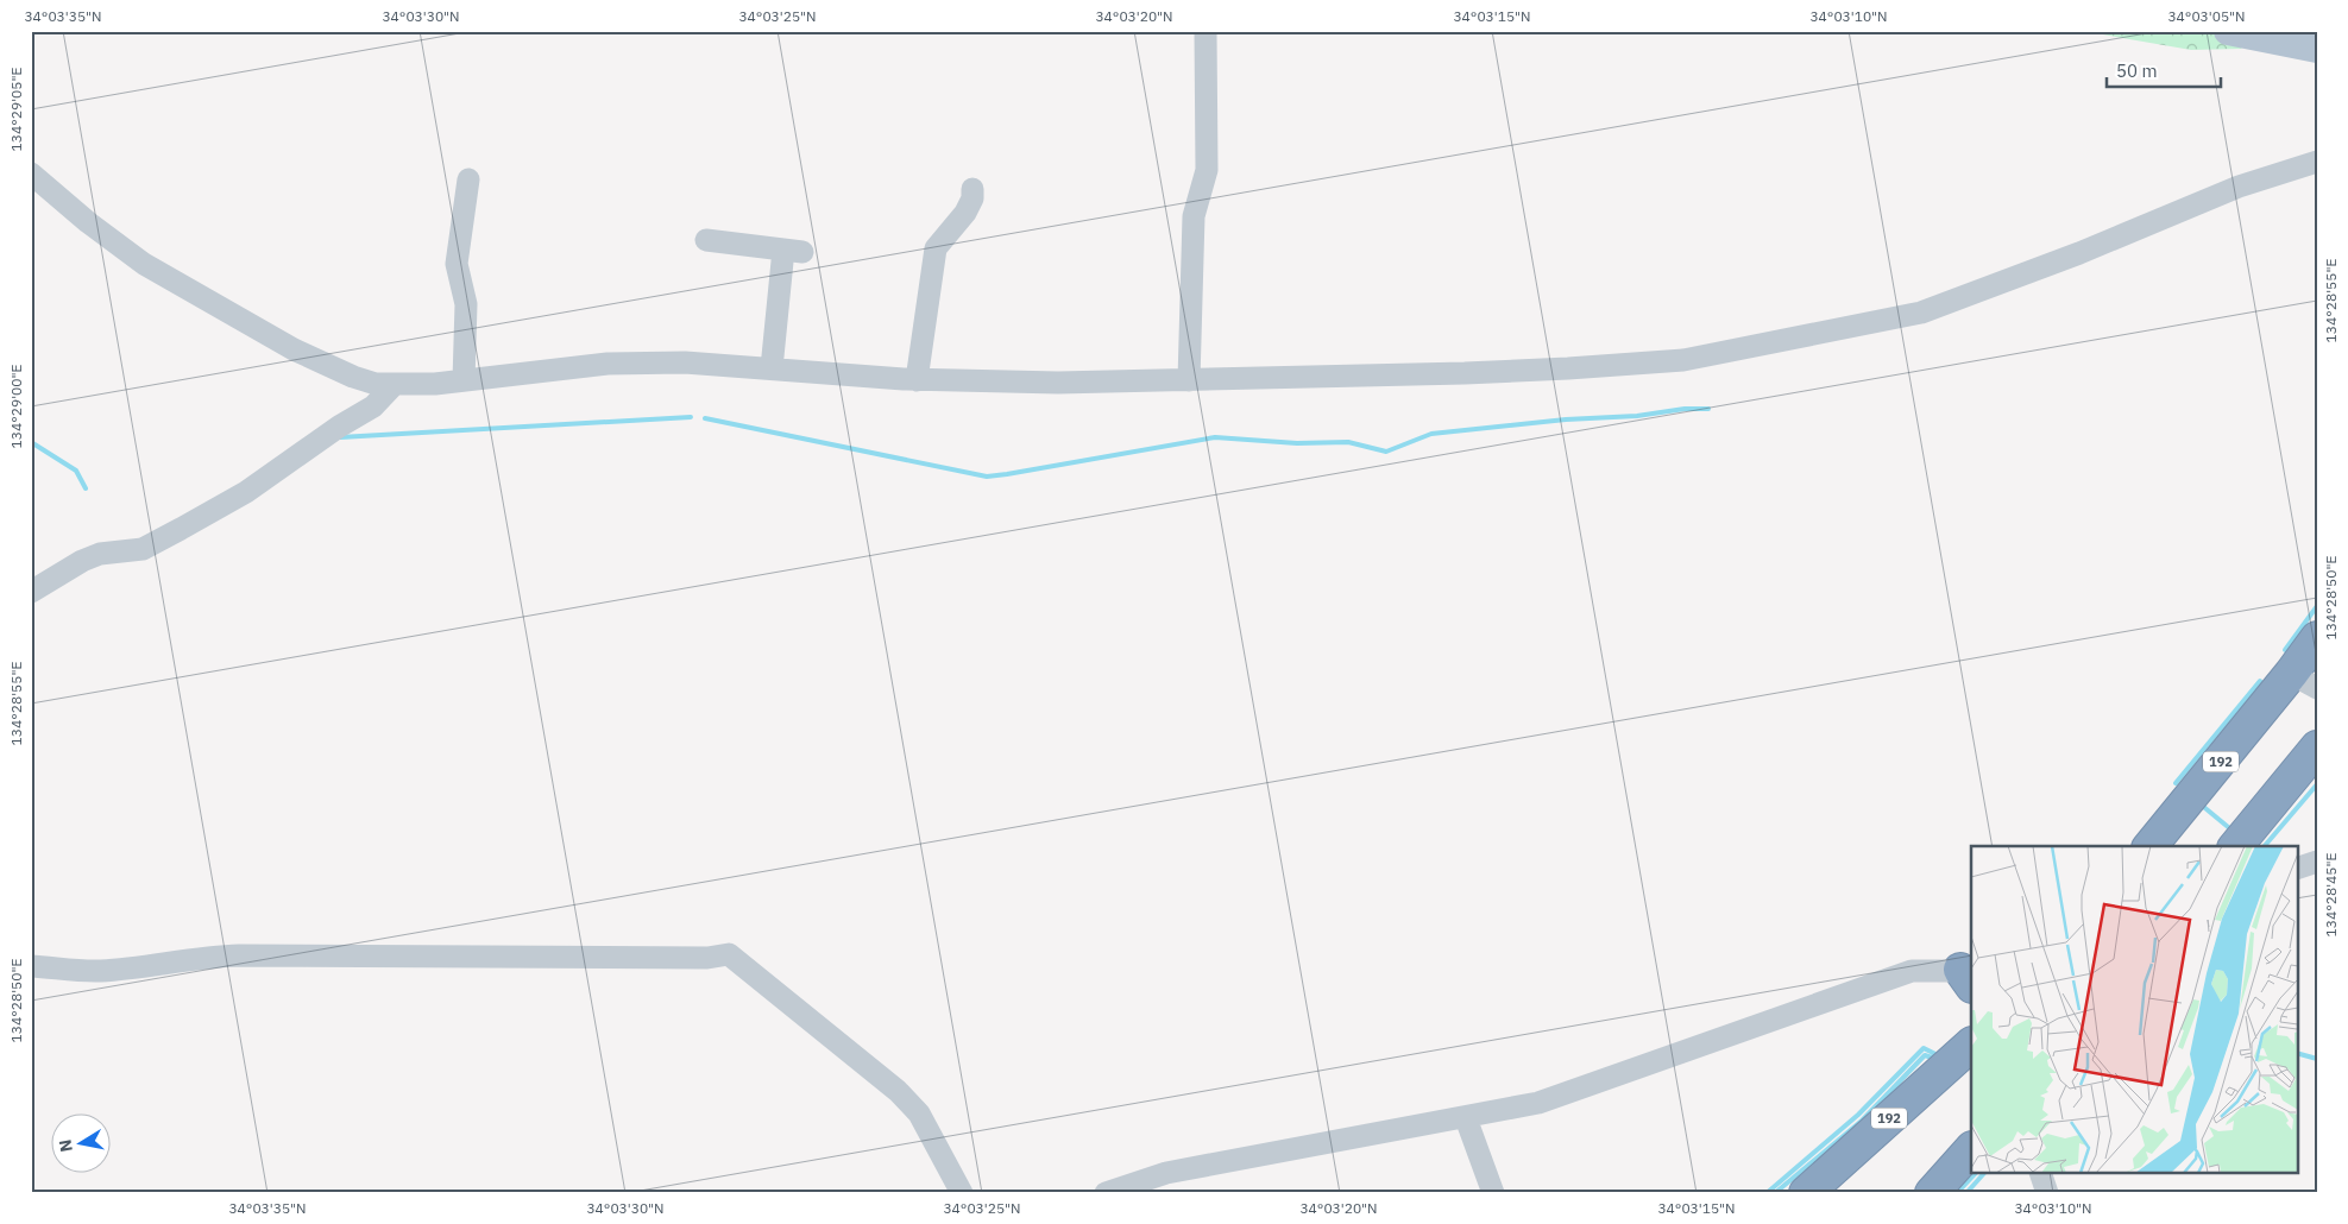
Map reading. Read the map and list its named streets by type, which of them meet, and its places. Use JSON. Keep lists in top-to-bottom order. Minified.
{"streets":{"highway":["192"]},"scale_bar":"50 m","north":"left","coordinates":["34°03'35\"N","34°03'30\"N","34°03'25\"N","34°03'20\"N","34°03'15\"N","34°03'10\"N","34°03'05\"N","134°29'05\"E","134°28'55\"E","134°29'00\"E","134°28'50\"E","134°28'45\"E"]}
